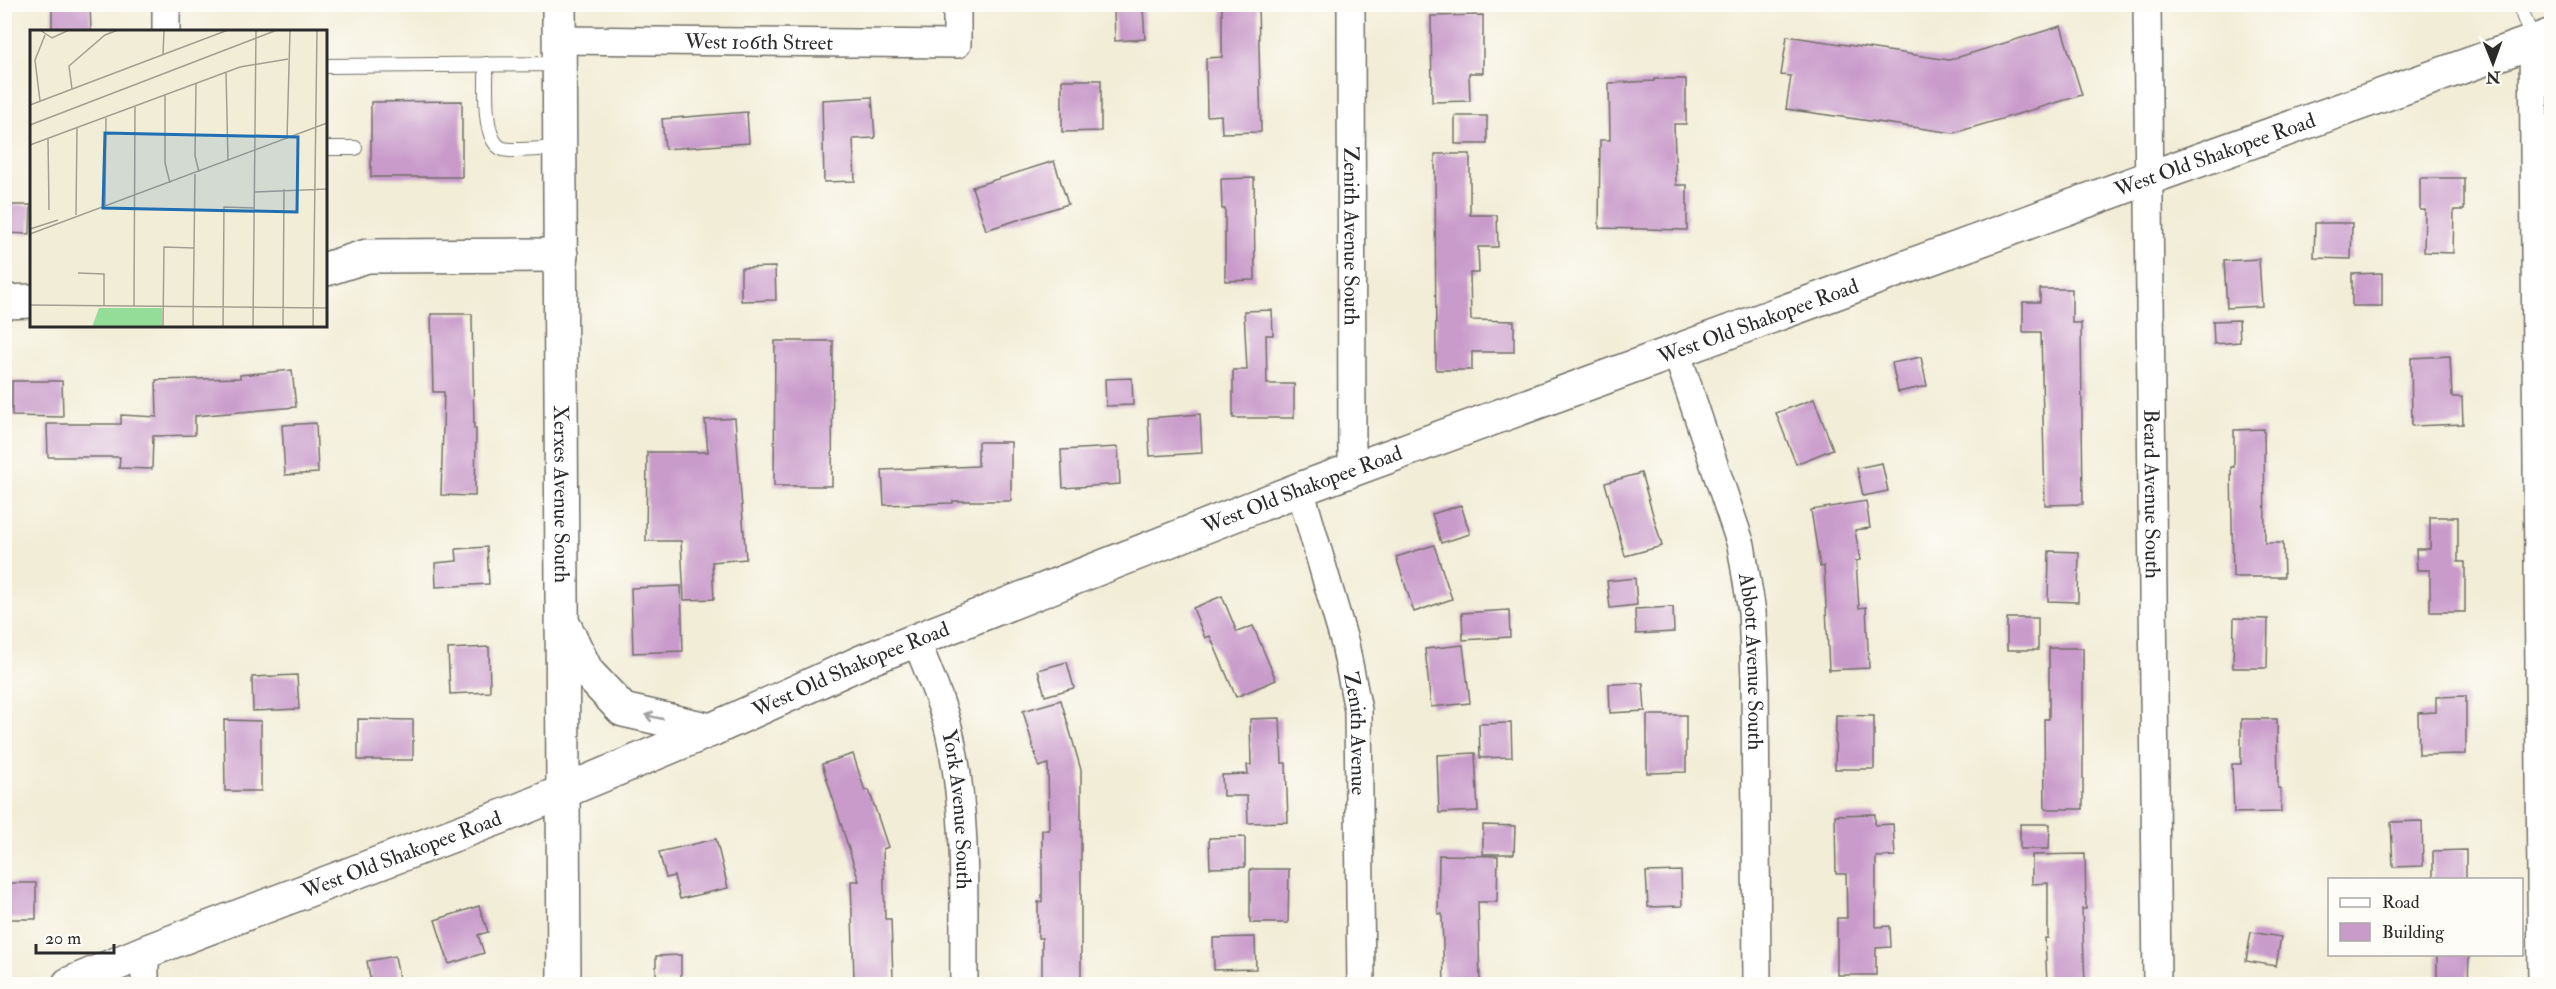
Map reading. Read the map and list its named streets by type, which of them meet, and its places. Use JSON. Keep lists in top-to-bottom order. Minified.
{"streets":{"main road":["West Old Shakopee Road","Xerxes Avenue South"],"street":["West 106th Street","Zenith Avenue South","Beard Avenue South","Abbott Avenue South","Zenith Avenue","York Avenue South"]},"crossings":[["West 106th Street","Xerxes Avenue South"],["West Old Shakopee Road","Zenith Avenue South"],["West Old Shakopee Road","Xerxes Avenue South"],["West Old Shakopee Road","Beard Avenue South"],["West Old Shakopee Road","Abbott Avenue South"],["West Old Shakopee Road","Zenith Avenue"],["West Old Shakopee Road","York Avenue South"]],"legend":["Road","Building"],"scale_bar":"20 m","north":"bottom"}
